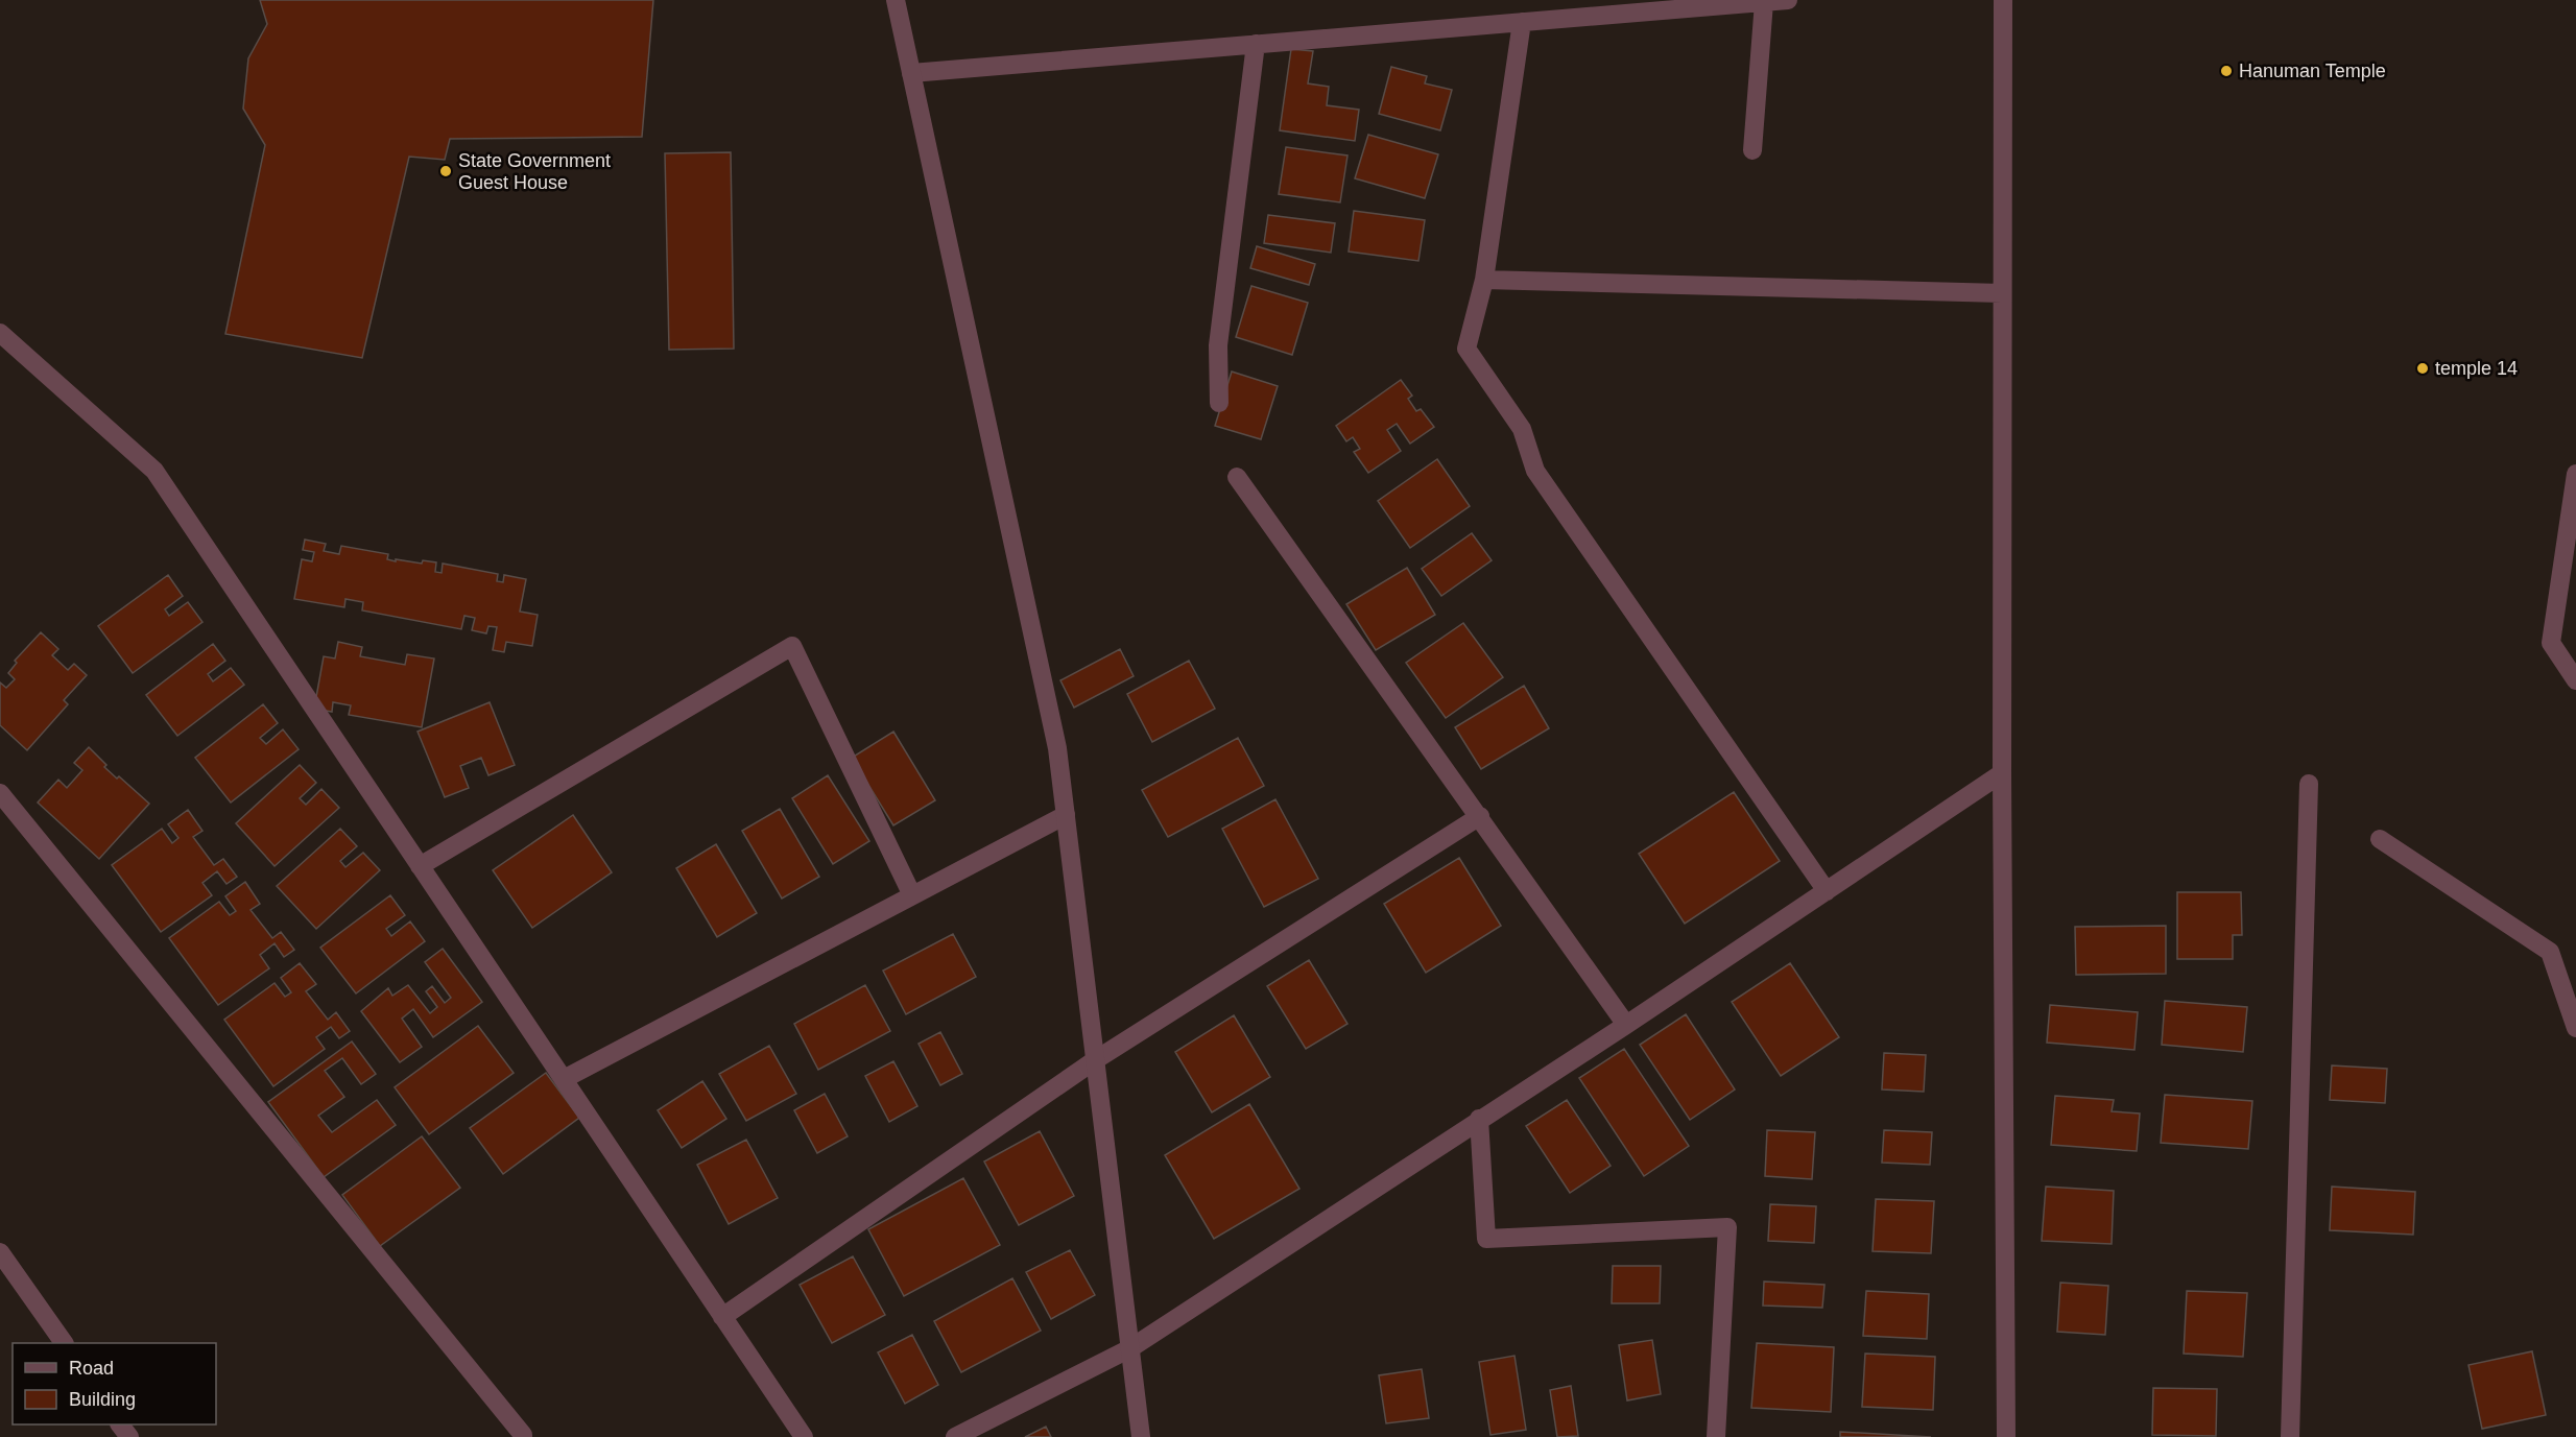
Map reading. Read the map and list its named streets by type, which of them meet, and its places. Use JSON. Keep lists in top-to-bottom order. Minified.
{"places":["Hanuman Temple","State Government Guest House","temple 14"],"legend":["Road","Building"]}
